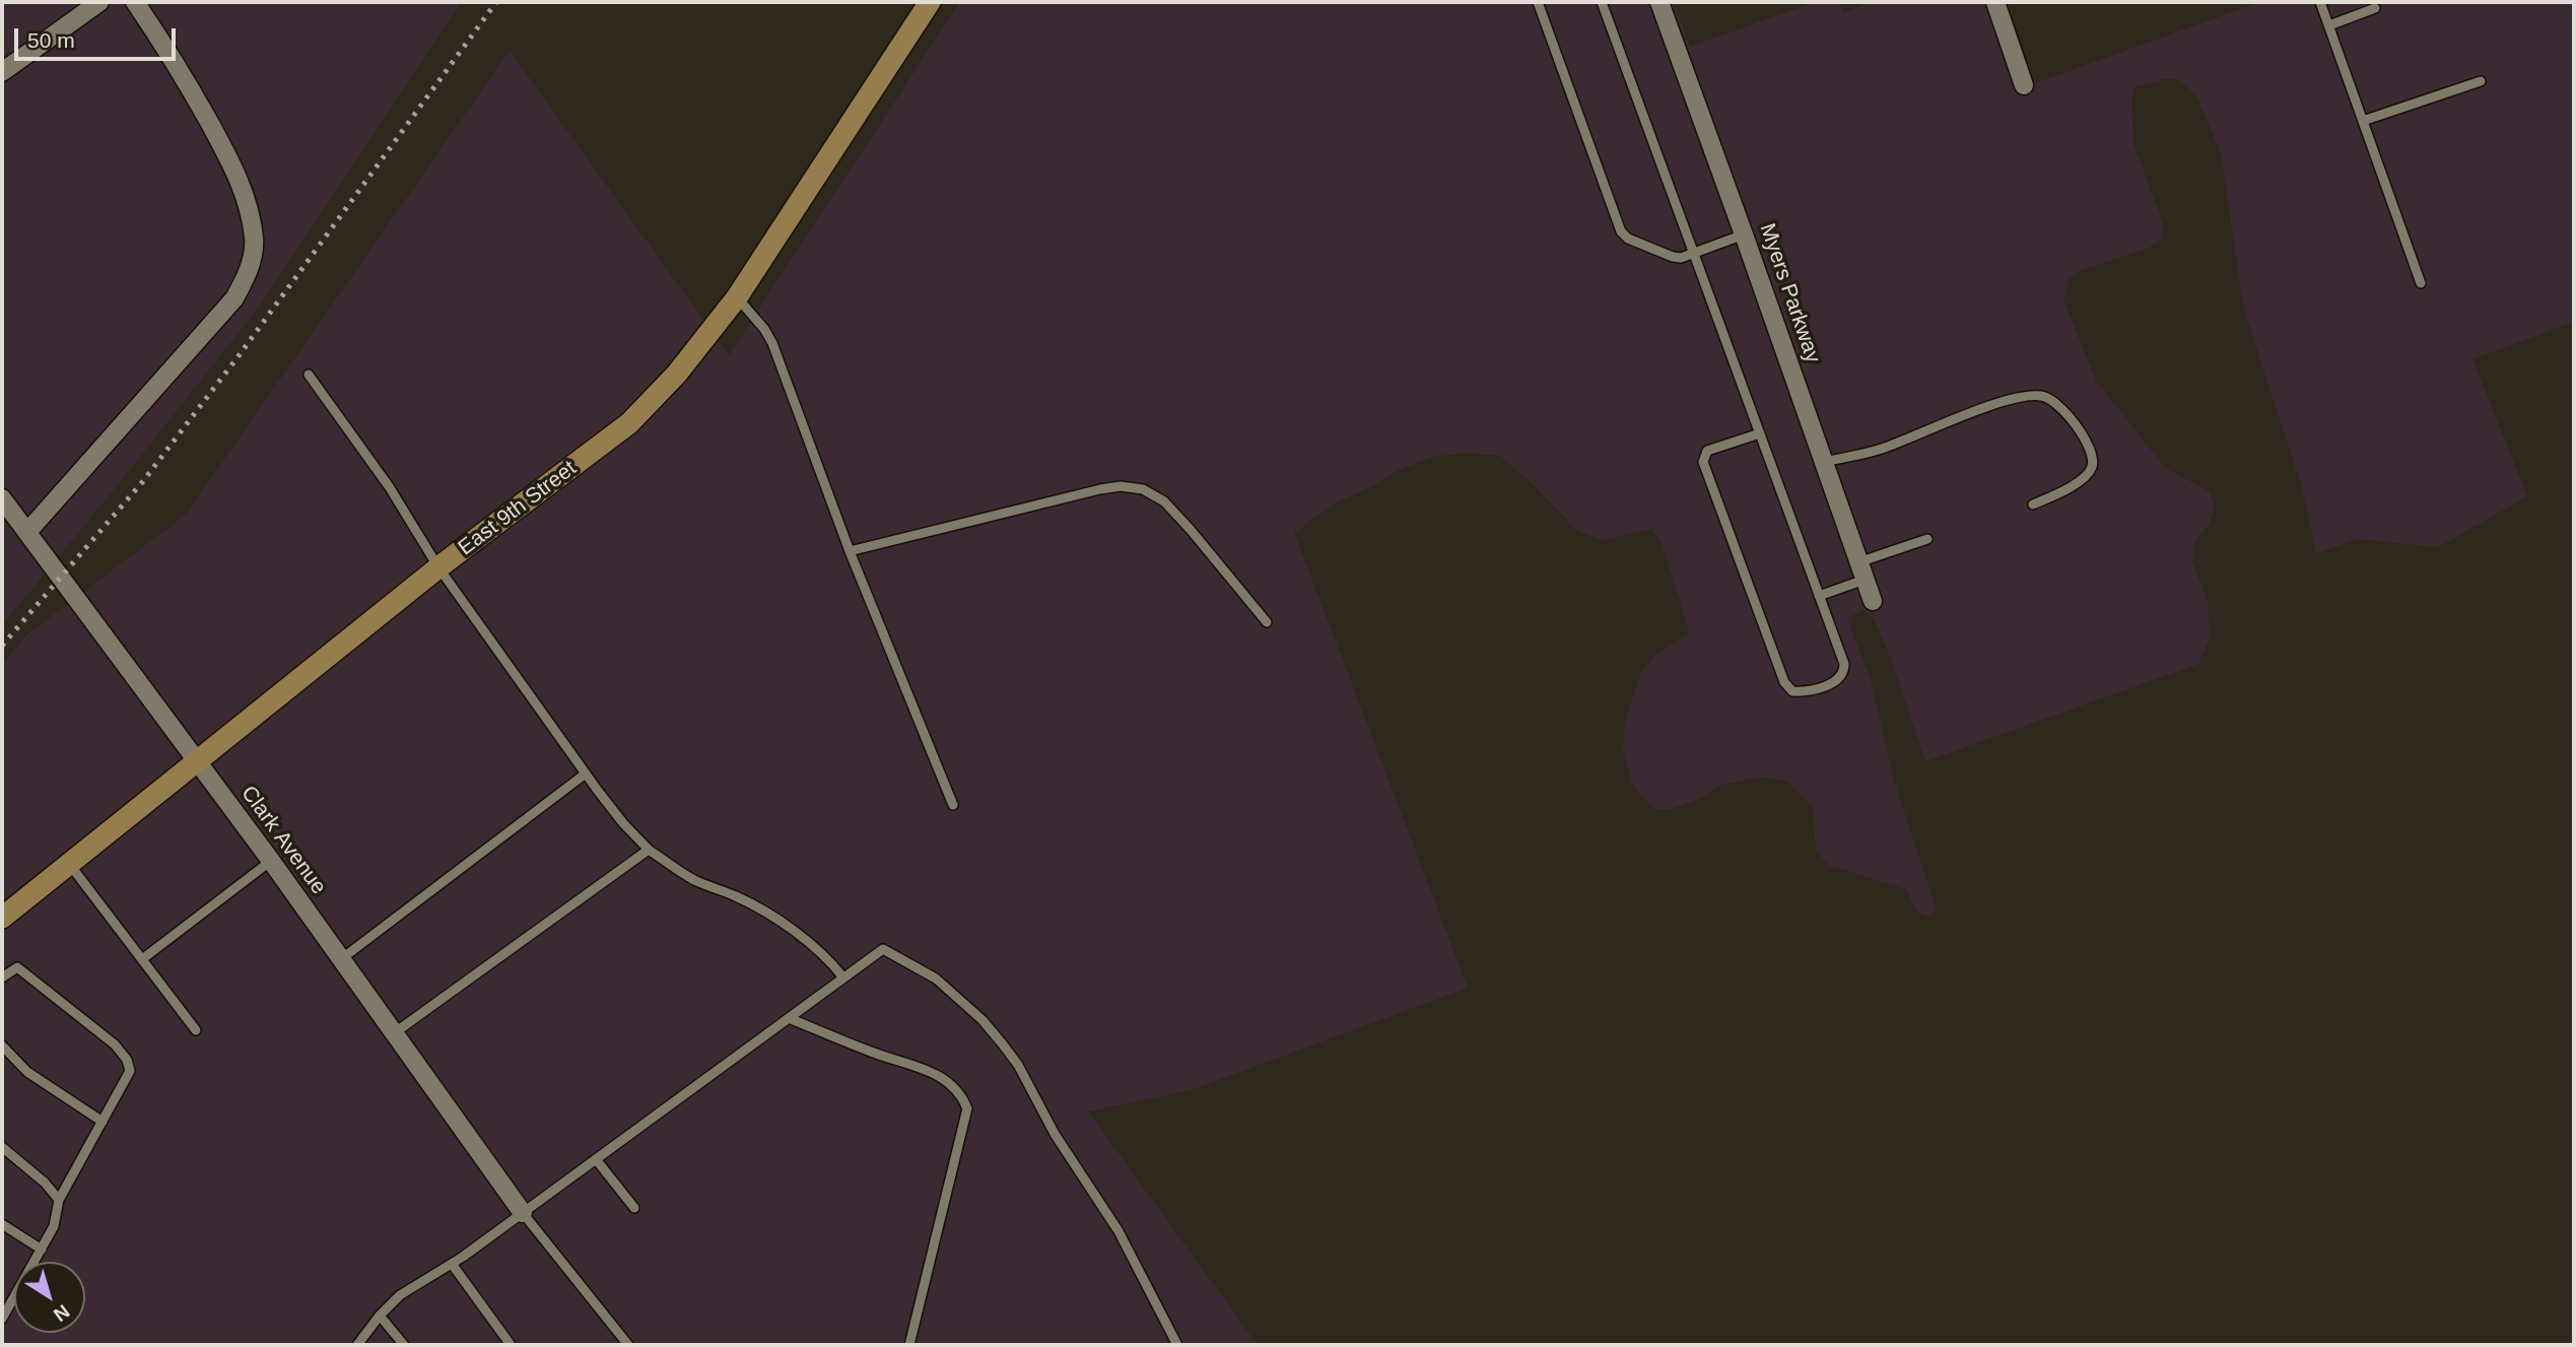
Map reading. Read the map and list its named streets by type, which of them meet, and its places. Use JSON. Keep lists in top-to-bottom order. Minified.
{"streets":{"street":["Myers Parkway","East 9th Street","Clark Avenue"]},"crossings":[["East 9th Street","Clark Avenue"]],"scale_bar":"50 m","north":"bottom right"}
